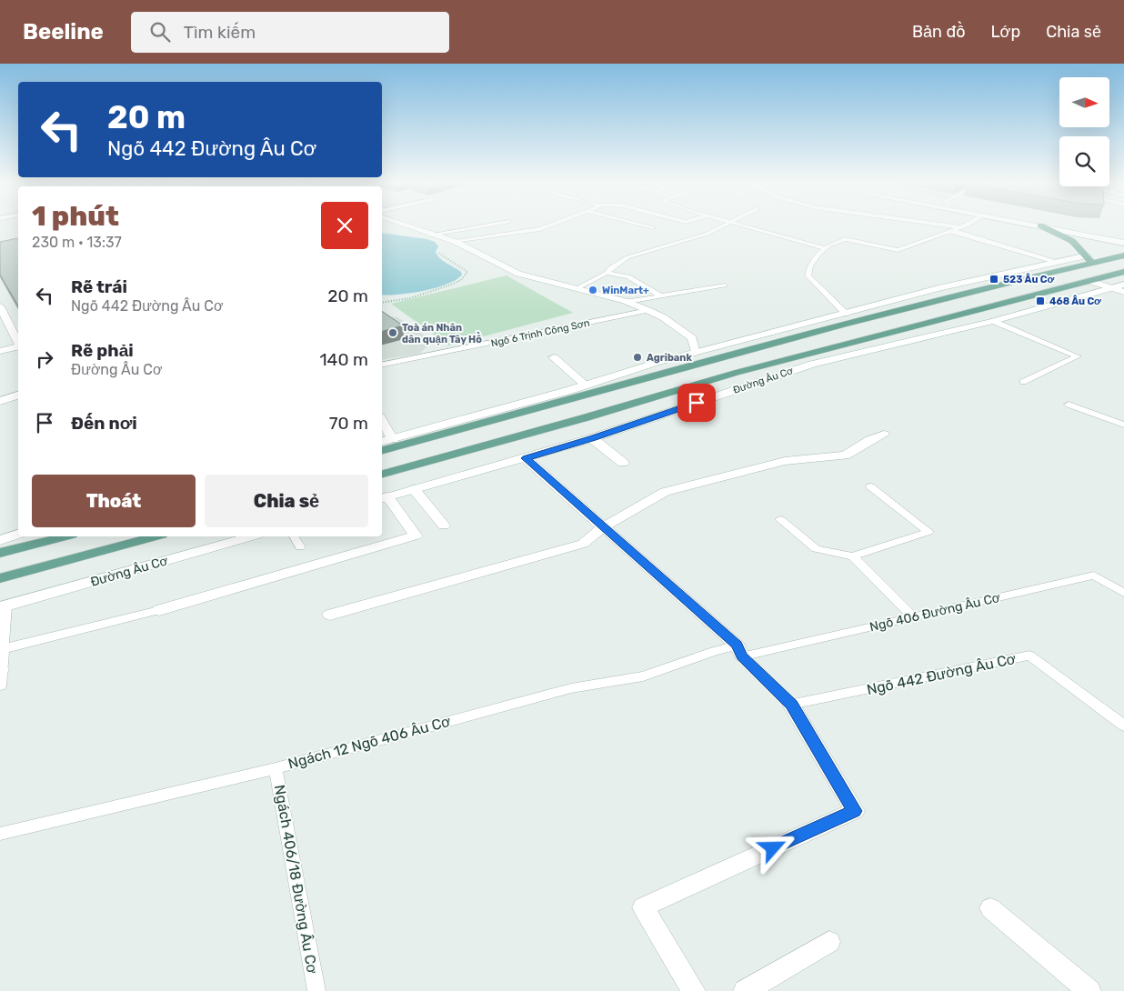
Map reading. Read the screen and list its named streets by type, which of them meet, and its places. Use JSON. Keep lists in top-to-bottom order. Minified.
{"streets":{"main road":["Đường Âu Cơ"],"lane":["Ngõ 6 Trịnh Công Sơn","Ngõ 406 Đường Âu Cơ","Ngõ 442 Đường Âu Cơ","Ngách 12 Ngõ 406 Âu Cơ","Ngách 406/18 Đường Âu Cơ"]},"crossings":[["Ngõ 406 Đường Âu Cơ","Ngách 12 Ngõ 406 Âu Cơ"],["Ngách 12 Ngõ 406 Âu Cơ","Ngách 406/18 Đường Âu Cơ"]],"places":{"transit":["523 Âu Cơ","468 Âu Cơ"],"other":["WinMart+","Toà án Nhân dân quận Tây Hồ","Agribank"]},"north":"right","page":{"header":"Beeline","search":"Tìm kiếm","nav":["Bản đồ","Lớp","Chia sẻ"],"turn":["20 m","Ngõ 442 Đường Âu Cơ"],"heading":["1 phút","230 m · 13:37"],"list":[{"name":"Rẽ trái","note":"Ngõ 442 Đường Âu Cơ","value":"20 m"},{"name":"Rẽ phải","note":"Đường Âu Cơ","value":"140 m"},{"name":"Đến nơi","value":"70 m"}],"buttons":["Thoát","Chia sẻ"]}}
